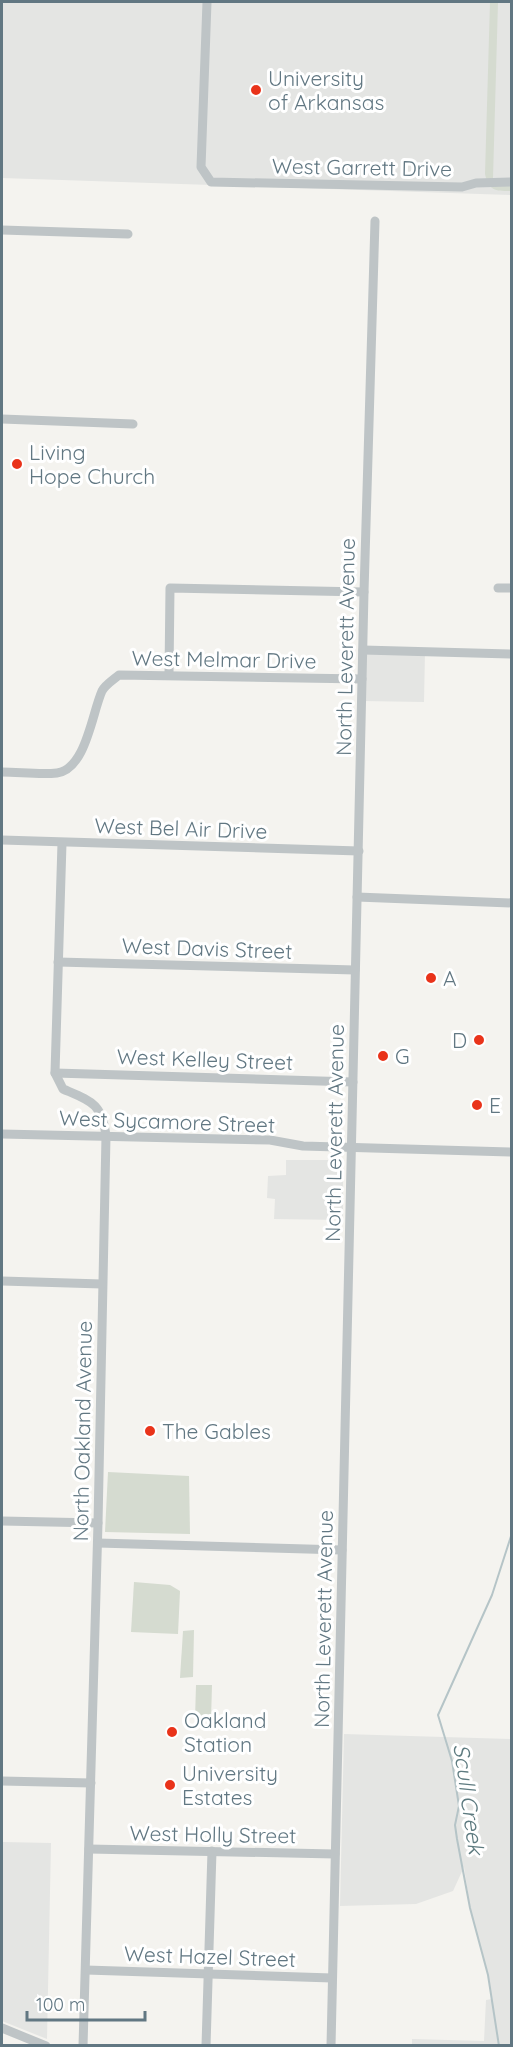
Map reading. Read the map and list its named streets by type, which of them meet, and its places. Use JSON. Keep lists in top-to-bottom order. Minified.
{"streets":{"street":["West Garrett Drive","North Leverett Avenue","West Melmar Drive","West Bel Air Drive","West Davis Street","West Kelley Street","West Sycamore Street","North Oakland Avenue","West Holly Street","West Hazel Street"]},"crossings":[["North Leverett Avenue","West Melmar Drive"],["North Leverett Avenue","West Bel Air Drive"],["North Leverett Avenue","West Davis Street"],["North Leverett Avenue","West Kelley Street"],["North Leverett Avenue","West Sycamore Street"],["North Leverett Avenue","West Holly Street"],["North Leverett Avenue","West Hazel Street"],["West Kelley Street","North Oakland Avenue"],["West Sycamore Street","North Oakland Avenue"],["North Oakland Avenue","West Holly Street"],["North Oakland Avenue","West Hazel Street"]],"water":["Scull Creek"],"places":["University of Arkansas","Living Hope Church","A","D","G","E","The Gables","Oakland Station","University Estates"],"scale_bar":"100 m"}
